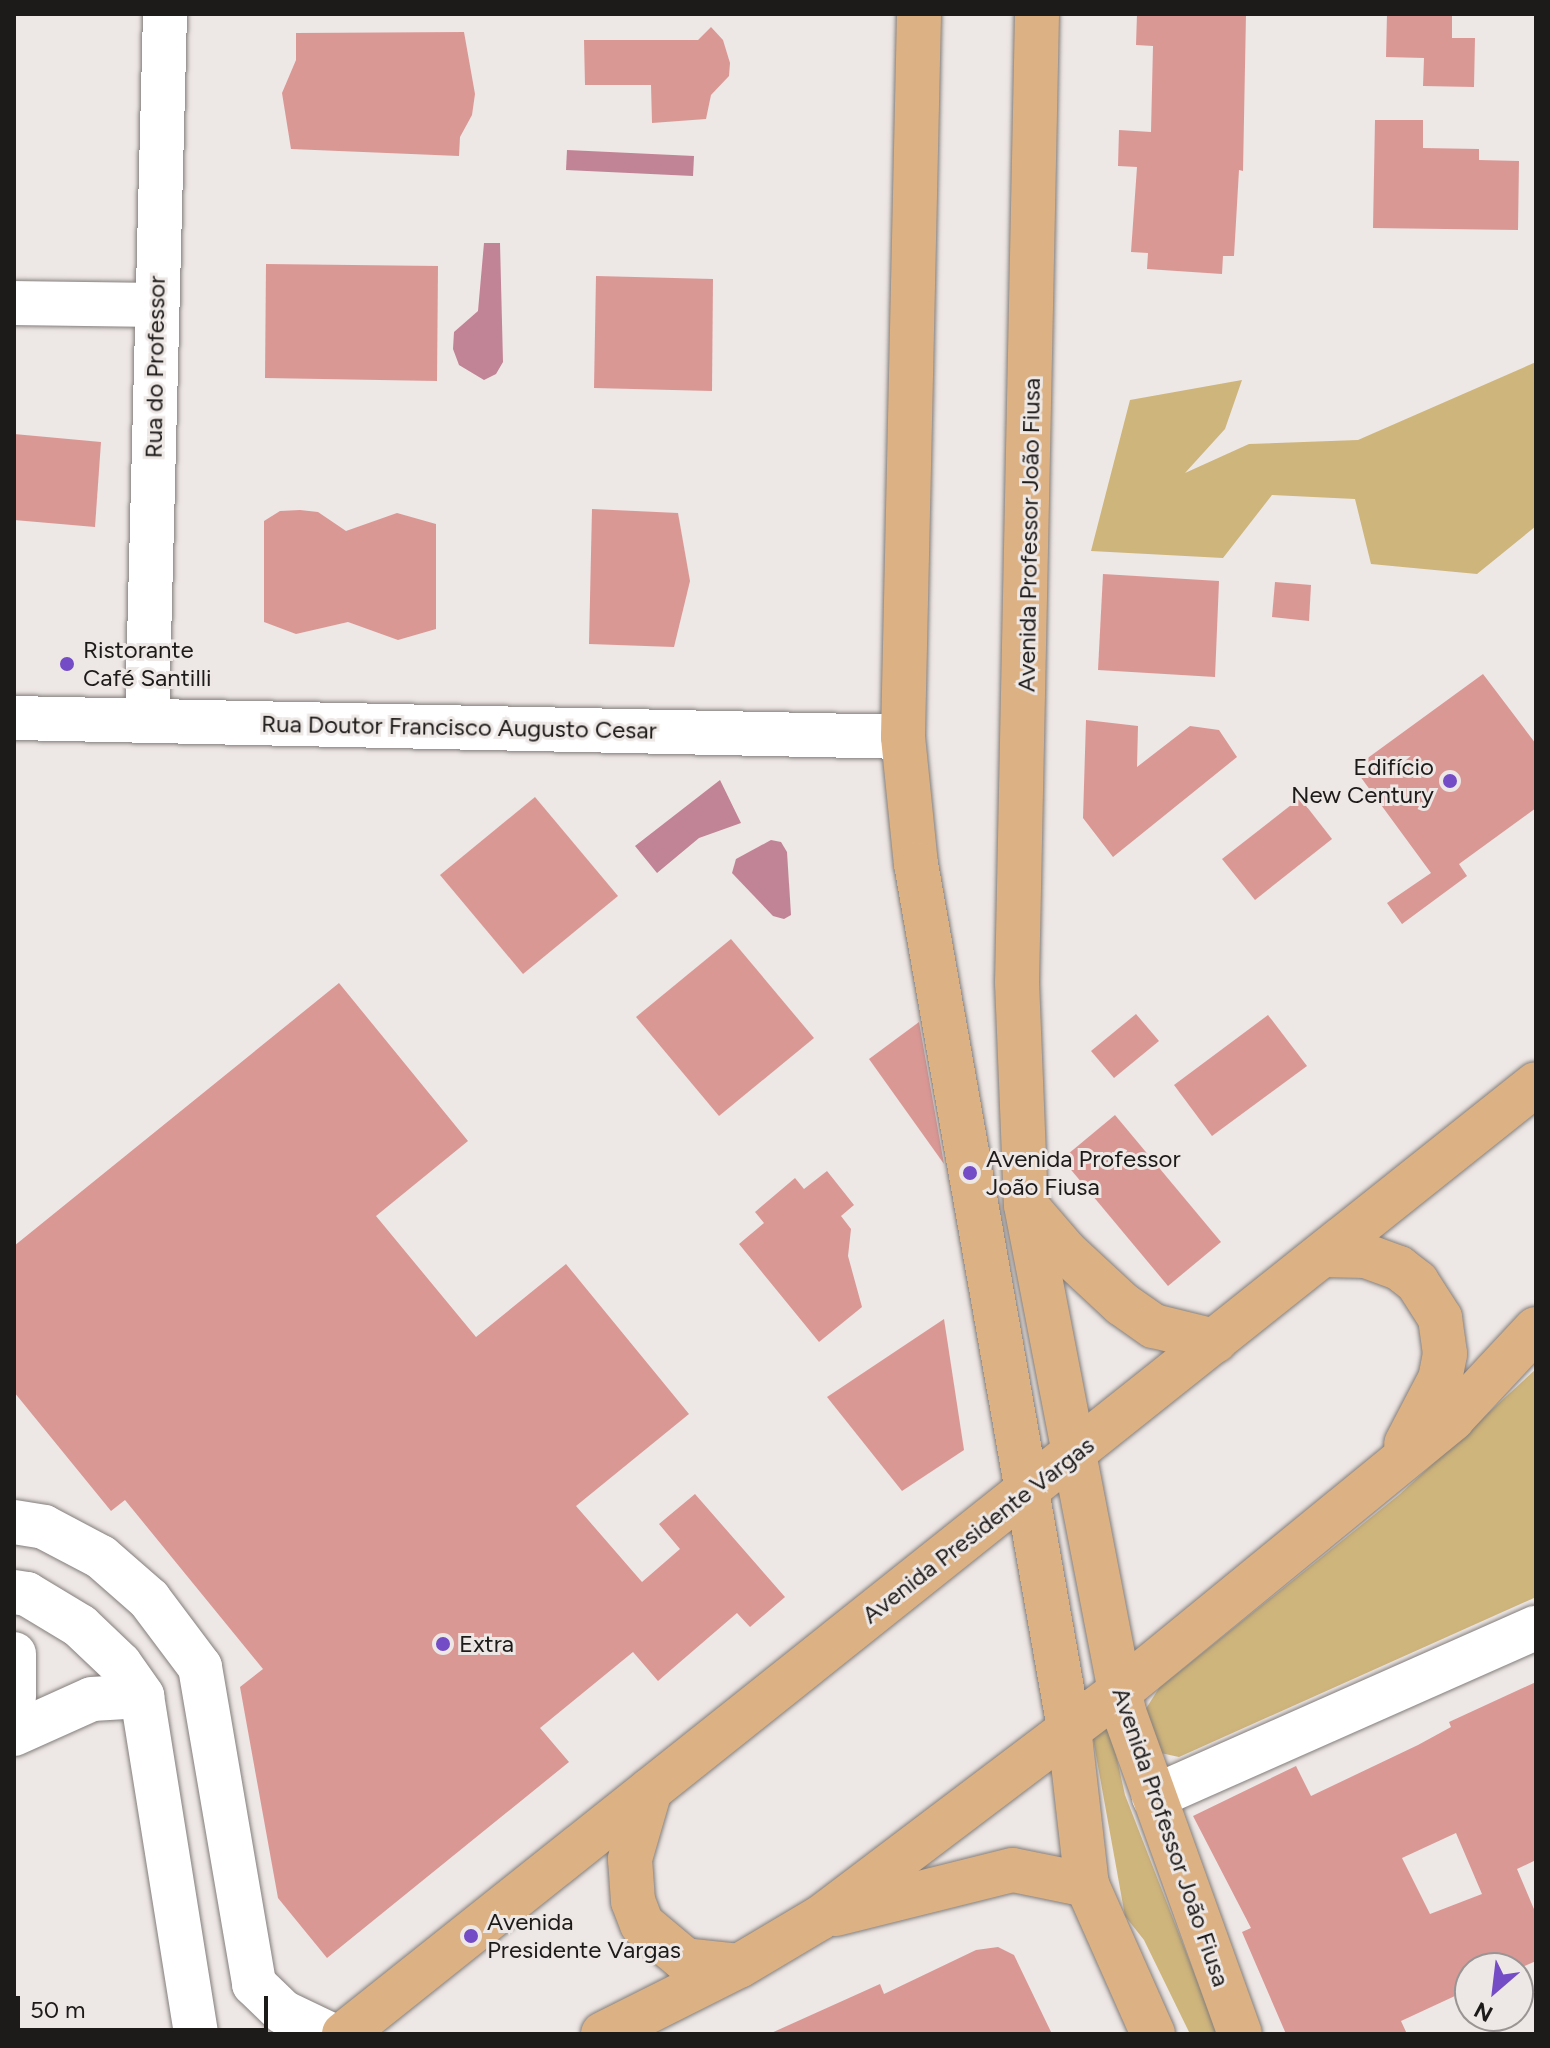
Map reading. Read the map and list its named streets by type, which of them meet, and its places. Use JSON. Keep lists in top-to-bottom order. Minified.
{"streets":{"main road":["Avenida Professor João Fiusa","Avenida Presidente Vargas"],"street":["Rua do Professor","Rua Doutor Francisco Augusto Cesar"]},"crossings":[["Rua do Professor","Rua Doutor Francisco Augusto Cesar"],["Avenida Professor João Fiusa","Avenida Presidente Vargas"]],"places":["Ristorante Café Santilli","Edifício New Century","Avenida Professor João Fiusa","Extra","Avenida Presidente Vargas"],"scale_bar":"50 m","north":"bottom left"}
